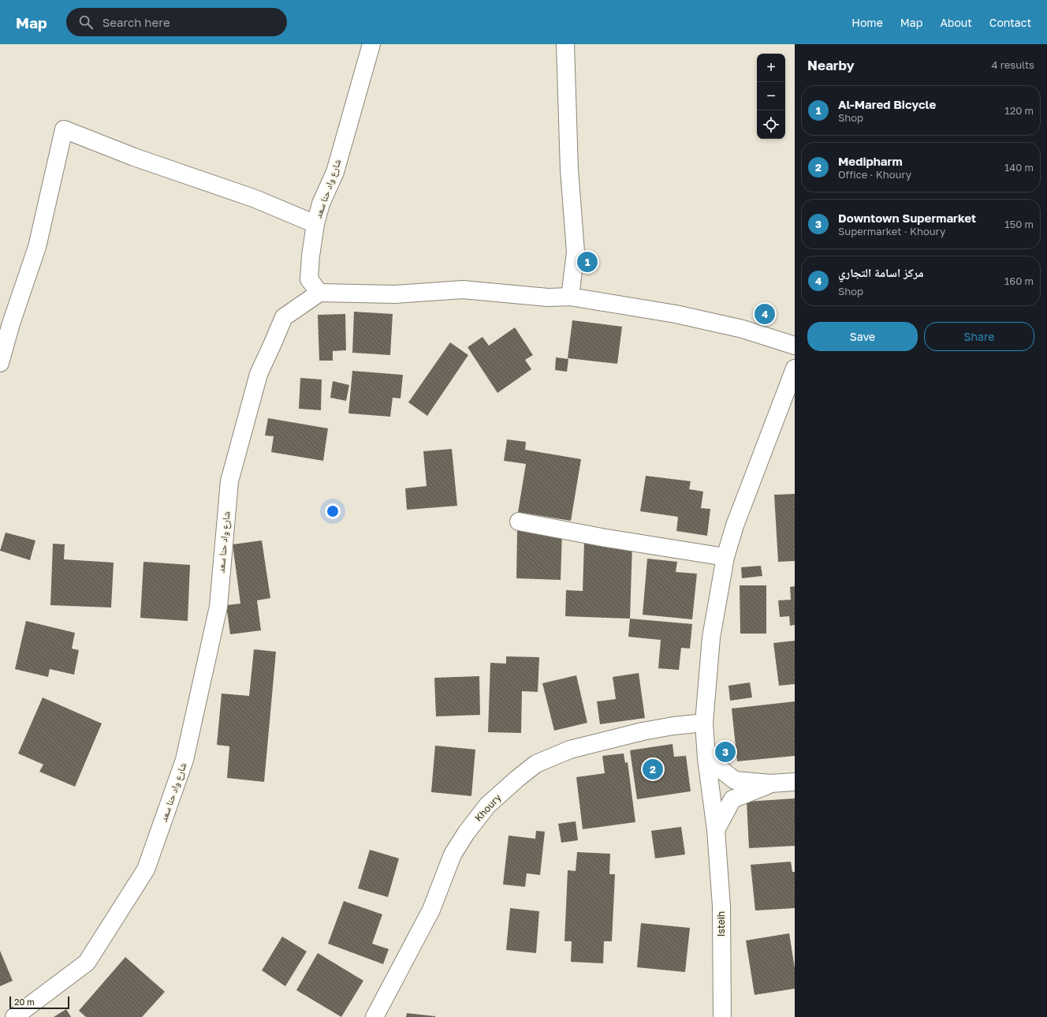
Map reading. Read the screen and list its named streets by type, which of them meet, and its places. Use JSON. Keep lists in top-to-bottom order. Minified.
{"streets":{"street":["شارع واد حنا سعد","Khoury","Isteih"]},"crossings":[["Khoury","Isteih"]],"scale_bar":"20 m","page":{"header":"Map","search":"Search here","nav":["Home","Map","About","Contact"],"heading":["Nearby","4 results"],"map_buttons":["+","−"],"list":[{"mark":"1","name":"Al-Mared Bicycle","note":"Shop","value":"120 m"},{"mark":"2","name":"Medipharm","note":"Office · Khoury","value":"140 m"},{"mark":"3","name":"Downtown Supermarket","note":"Supermarket · Khoury","value":"150 m"},{"mark":"4","name":"مركز اسامة التجاري","note":"Shop","value":"160 m"}],"pins":["1","4","3","2"],"buttons":["Save","Share"],"scale":"20 m"}}
